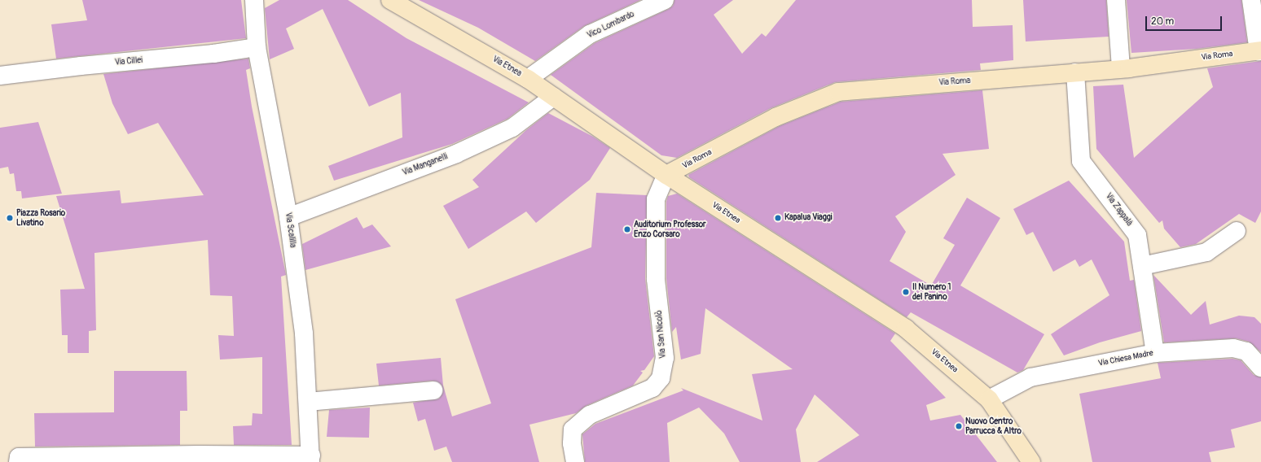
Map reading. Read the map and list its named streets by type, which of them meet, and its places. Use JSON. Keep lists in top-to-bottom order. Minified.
{"streets":{"main road":["Via Roma","Via Etnea"],"street":["Vico Lombardo","Via Cillei","Via Manganelli","Via Zappalà","Via Scalilla","Via San Nicolò","Via Chiesa Madre"]},"crossings":[["Vico Lombardo","Via Etnea"],["Via Roma","Via Etnea"],["Via Roma","Via Zappalà"],["Via Roma","Via San Nicolò"],["Via Cillei","Via Scalilla"],["Via Etnea","Via Manganelli"],["Via Etnea","Via San Nicolò"],["Via Etnea","Via Chiesa Madre"],["Via Manganelli","Via Scalilla"],["Via Zappalà","Via Chiesa Madre"]],"places":["Piazza Rosario Livatino","Kapalua Viaggi","Auditorium Professor Enzo Corsaro","Il Numero 1 del Panino","Nuovo Centro Parrucca & Altro"],"scale_bar":"20 m"}
